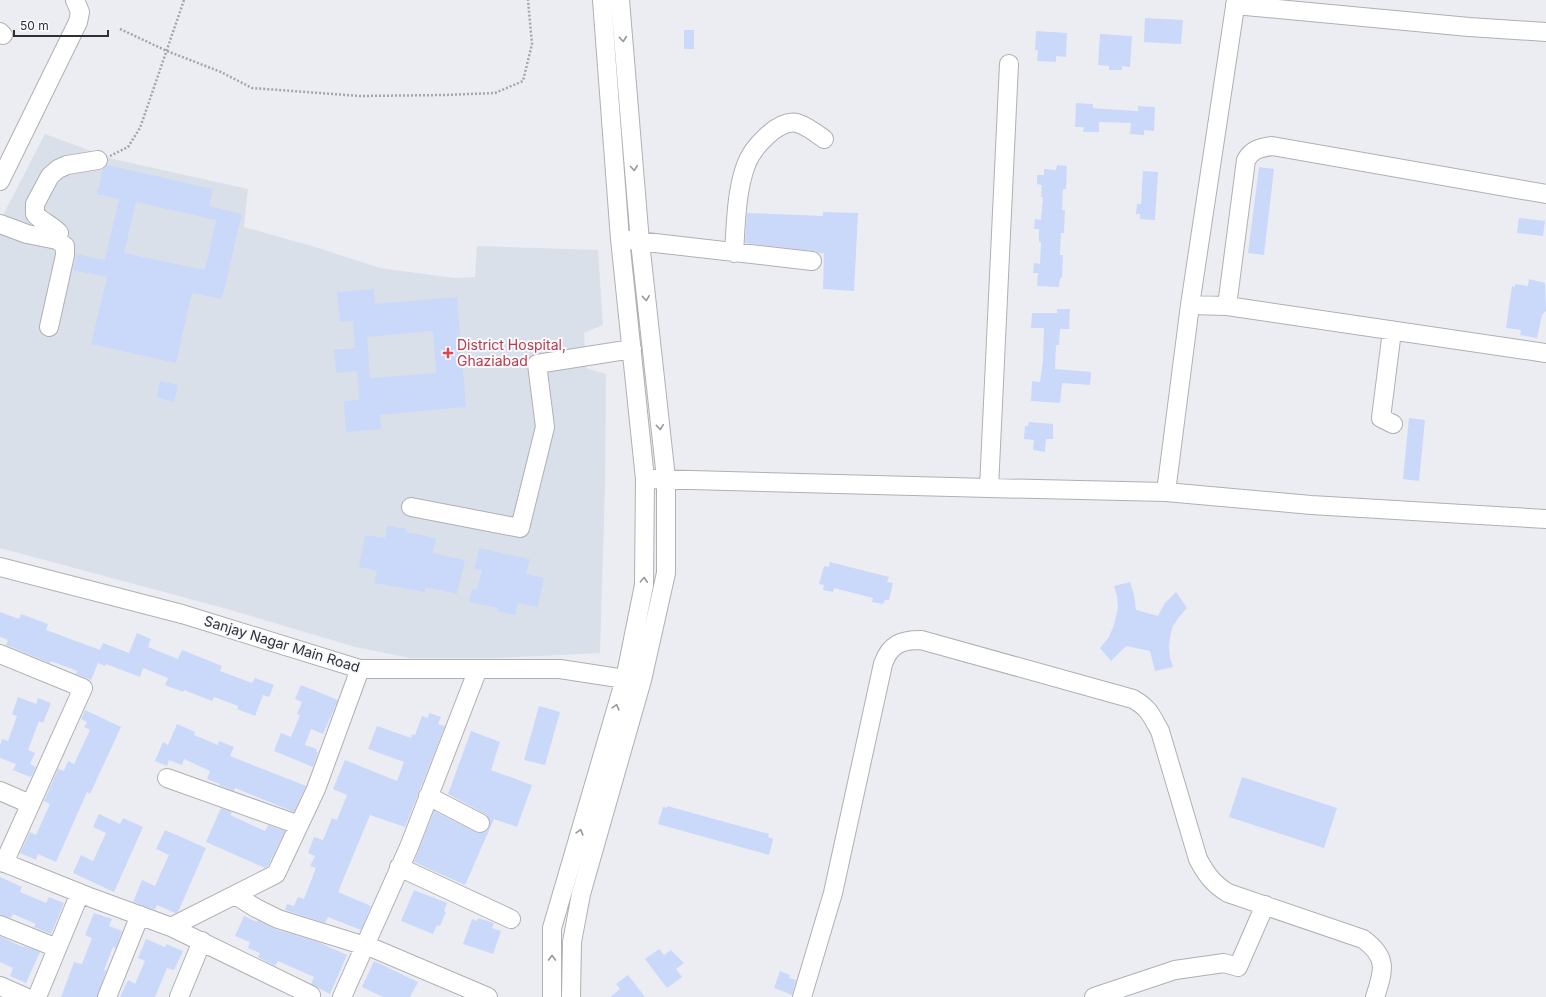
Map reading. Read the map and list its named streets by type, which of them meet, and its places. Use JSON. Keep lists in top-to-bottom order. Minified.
{"streets":{"street":["Sanjay Nagar Main Road"]},"places":{"health":["District Hospital, Ghaziabad"]},"scale_bar":"50 m"}
